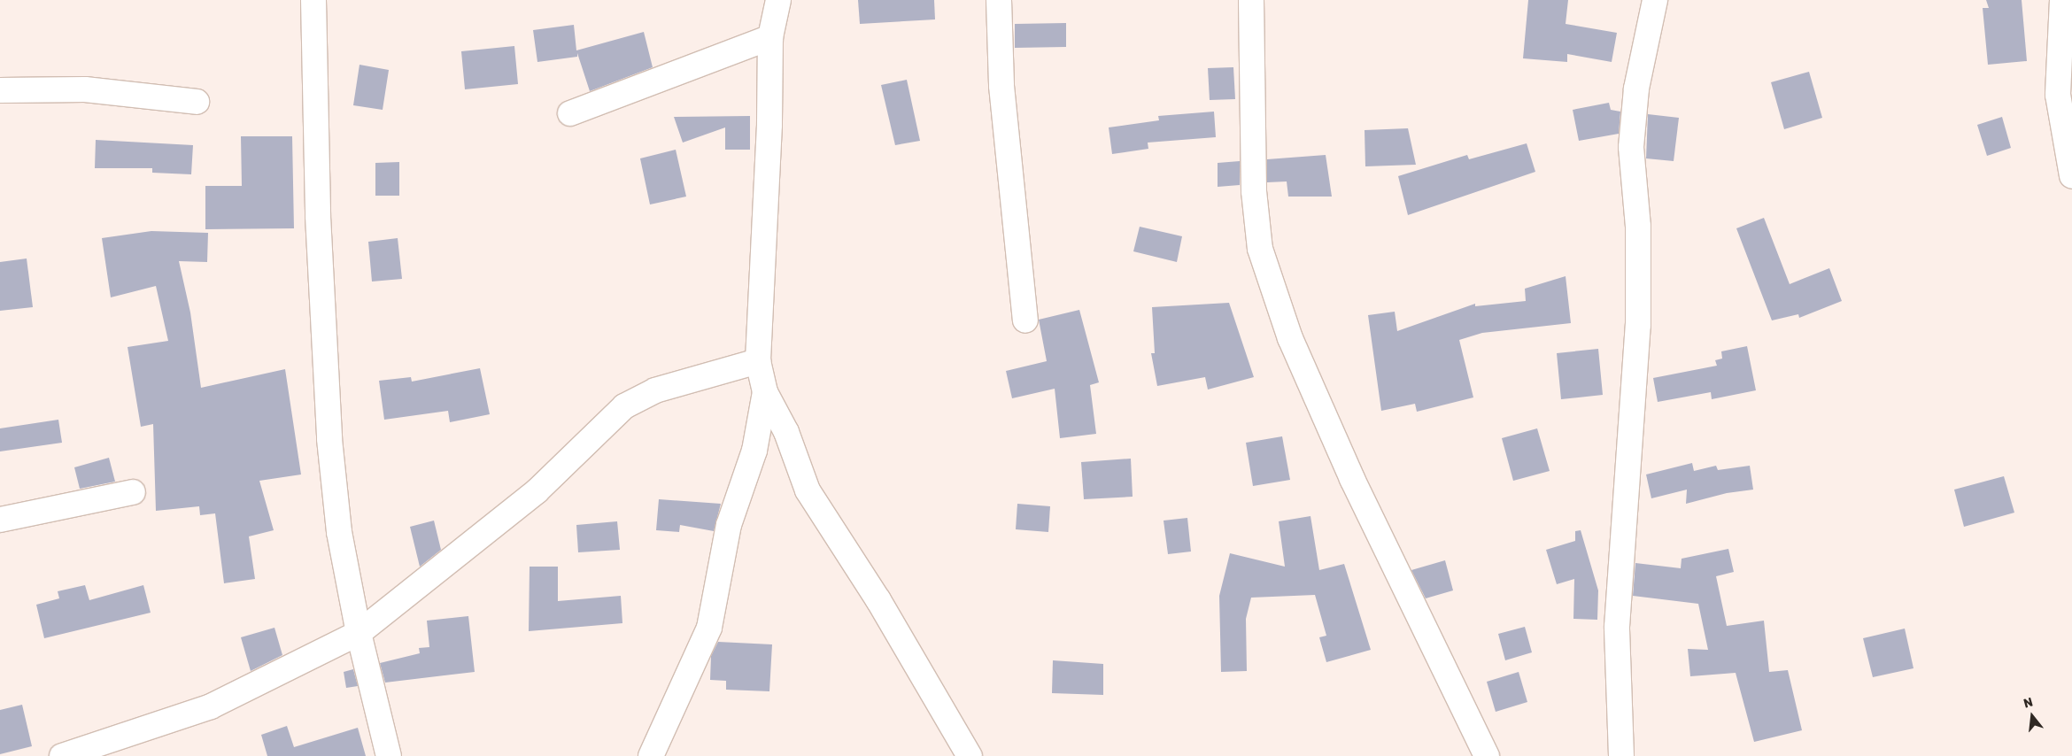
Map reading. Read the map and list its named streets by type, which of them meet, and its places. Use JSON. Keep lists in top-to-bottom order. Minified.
{"north":"top"}
